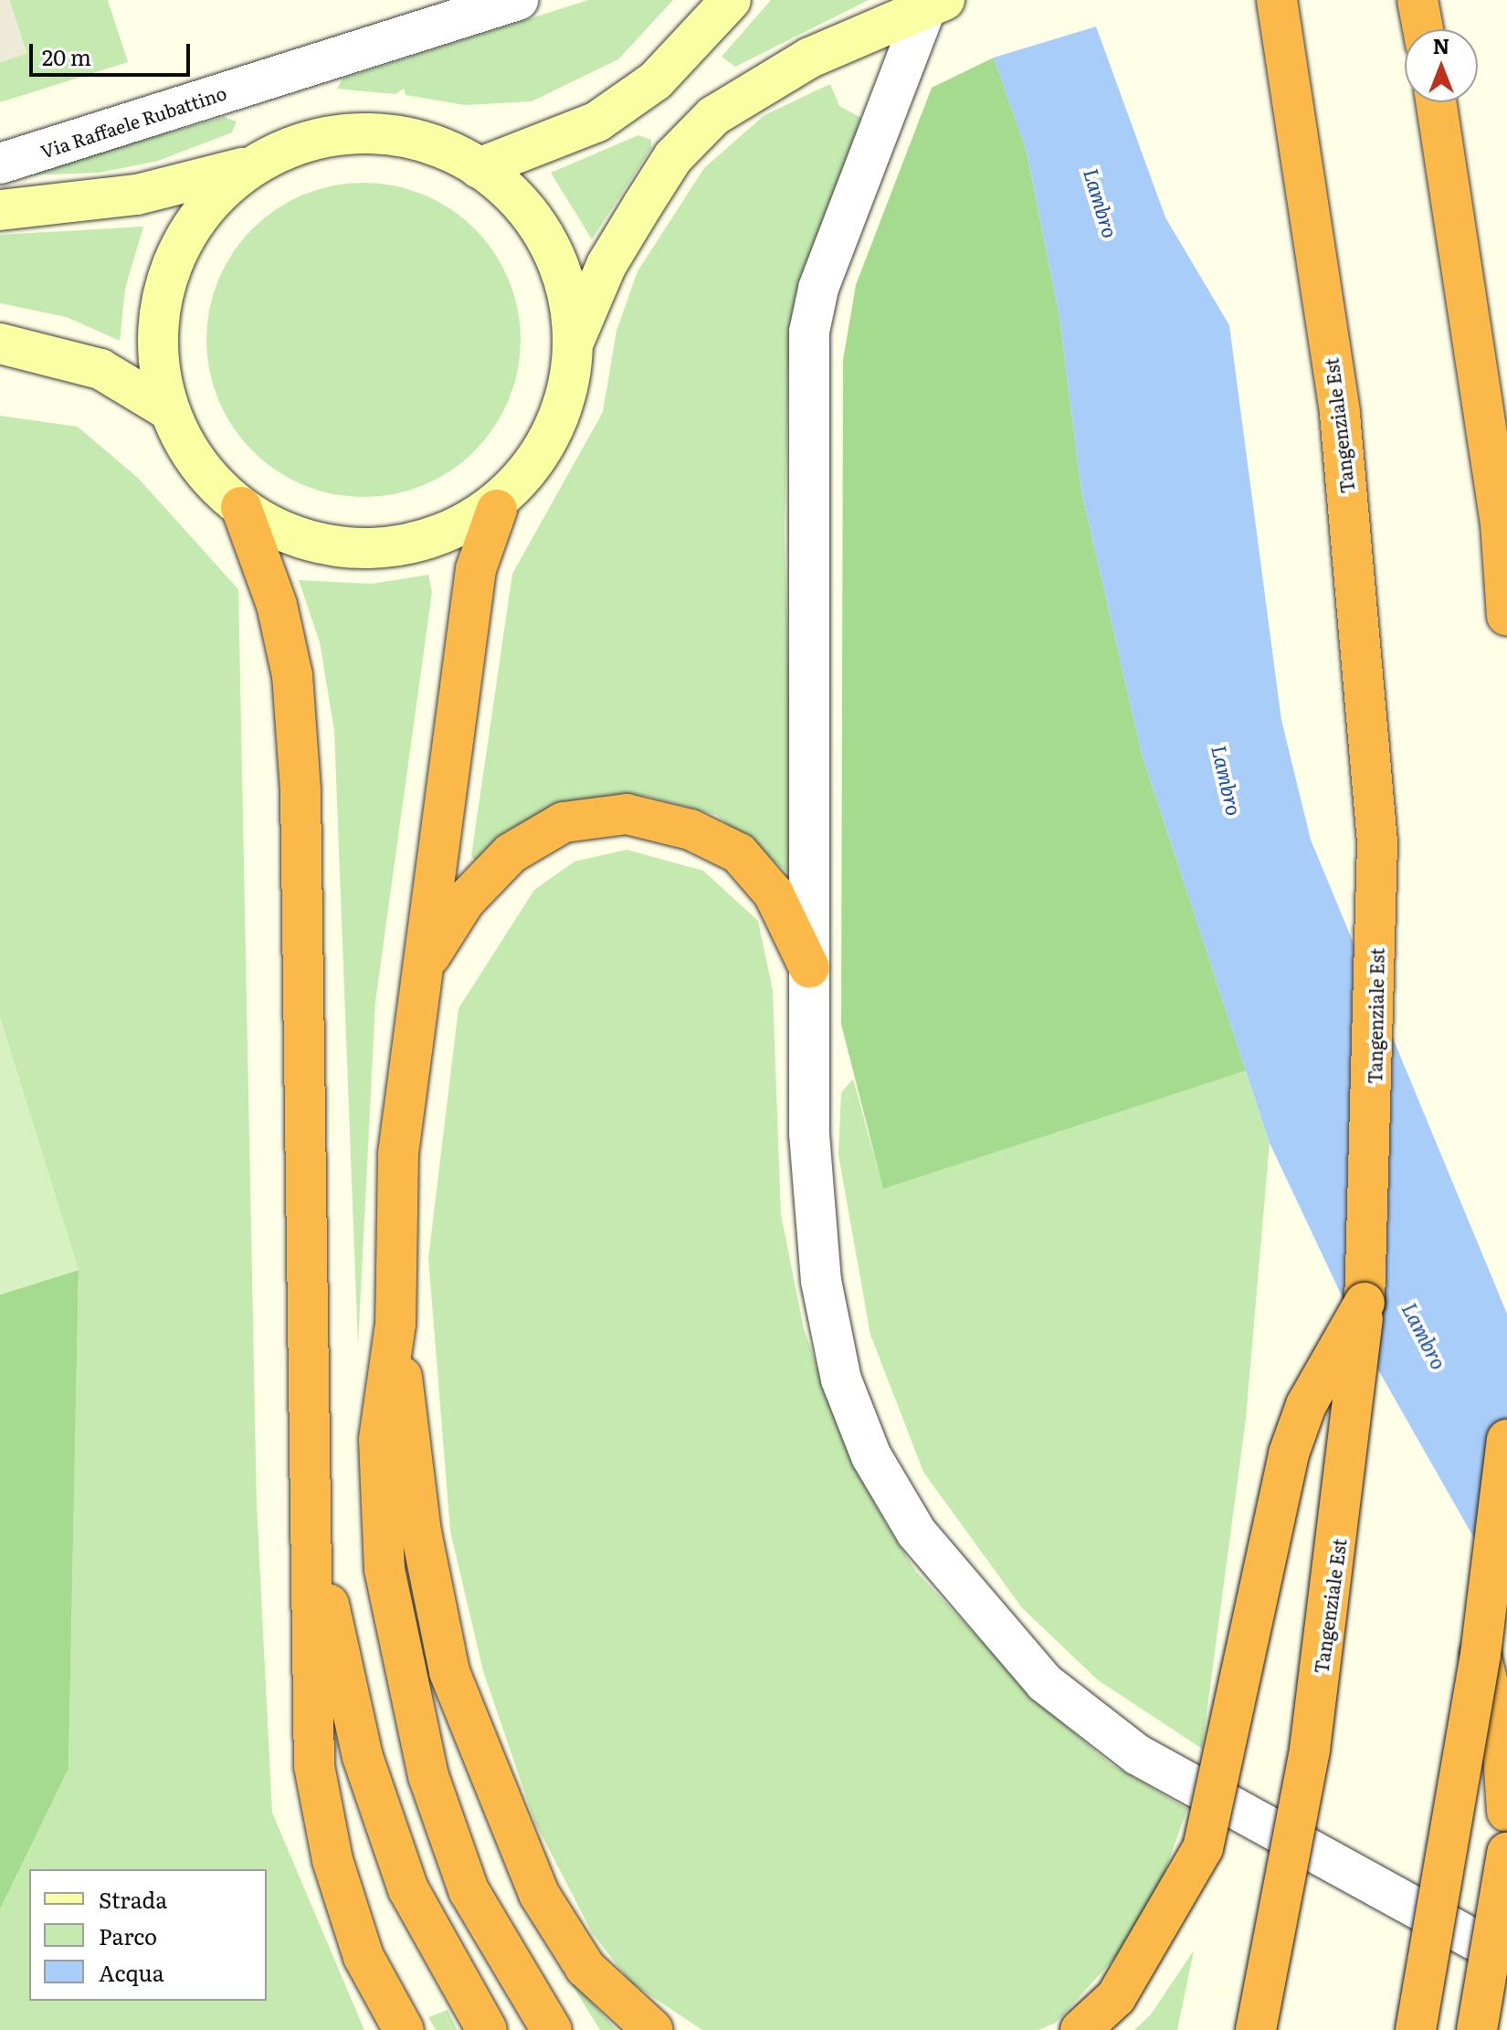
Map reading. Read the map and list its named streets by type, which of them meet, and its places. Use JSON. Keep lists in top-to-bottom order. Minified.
{"streets":{"highway":["Tangenziale Est"],"street":["Via Raffaele Rubattino"]},"water":["Lambro"],"legend":["Strada","Parco","Acqua"],"scale_bar":"20 m","north":"top"}
